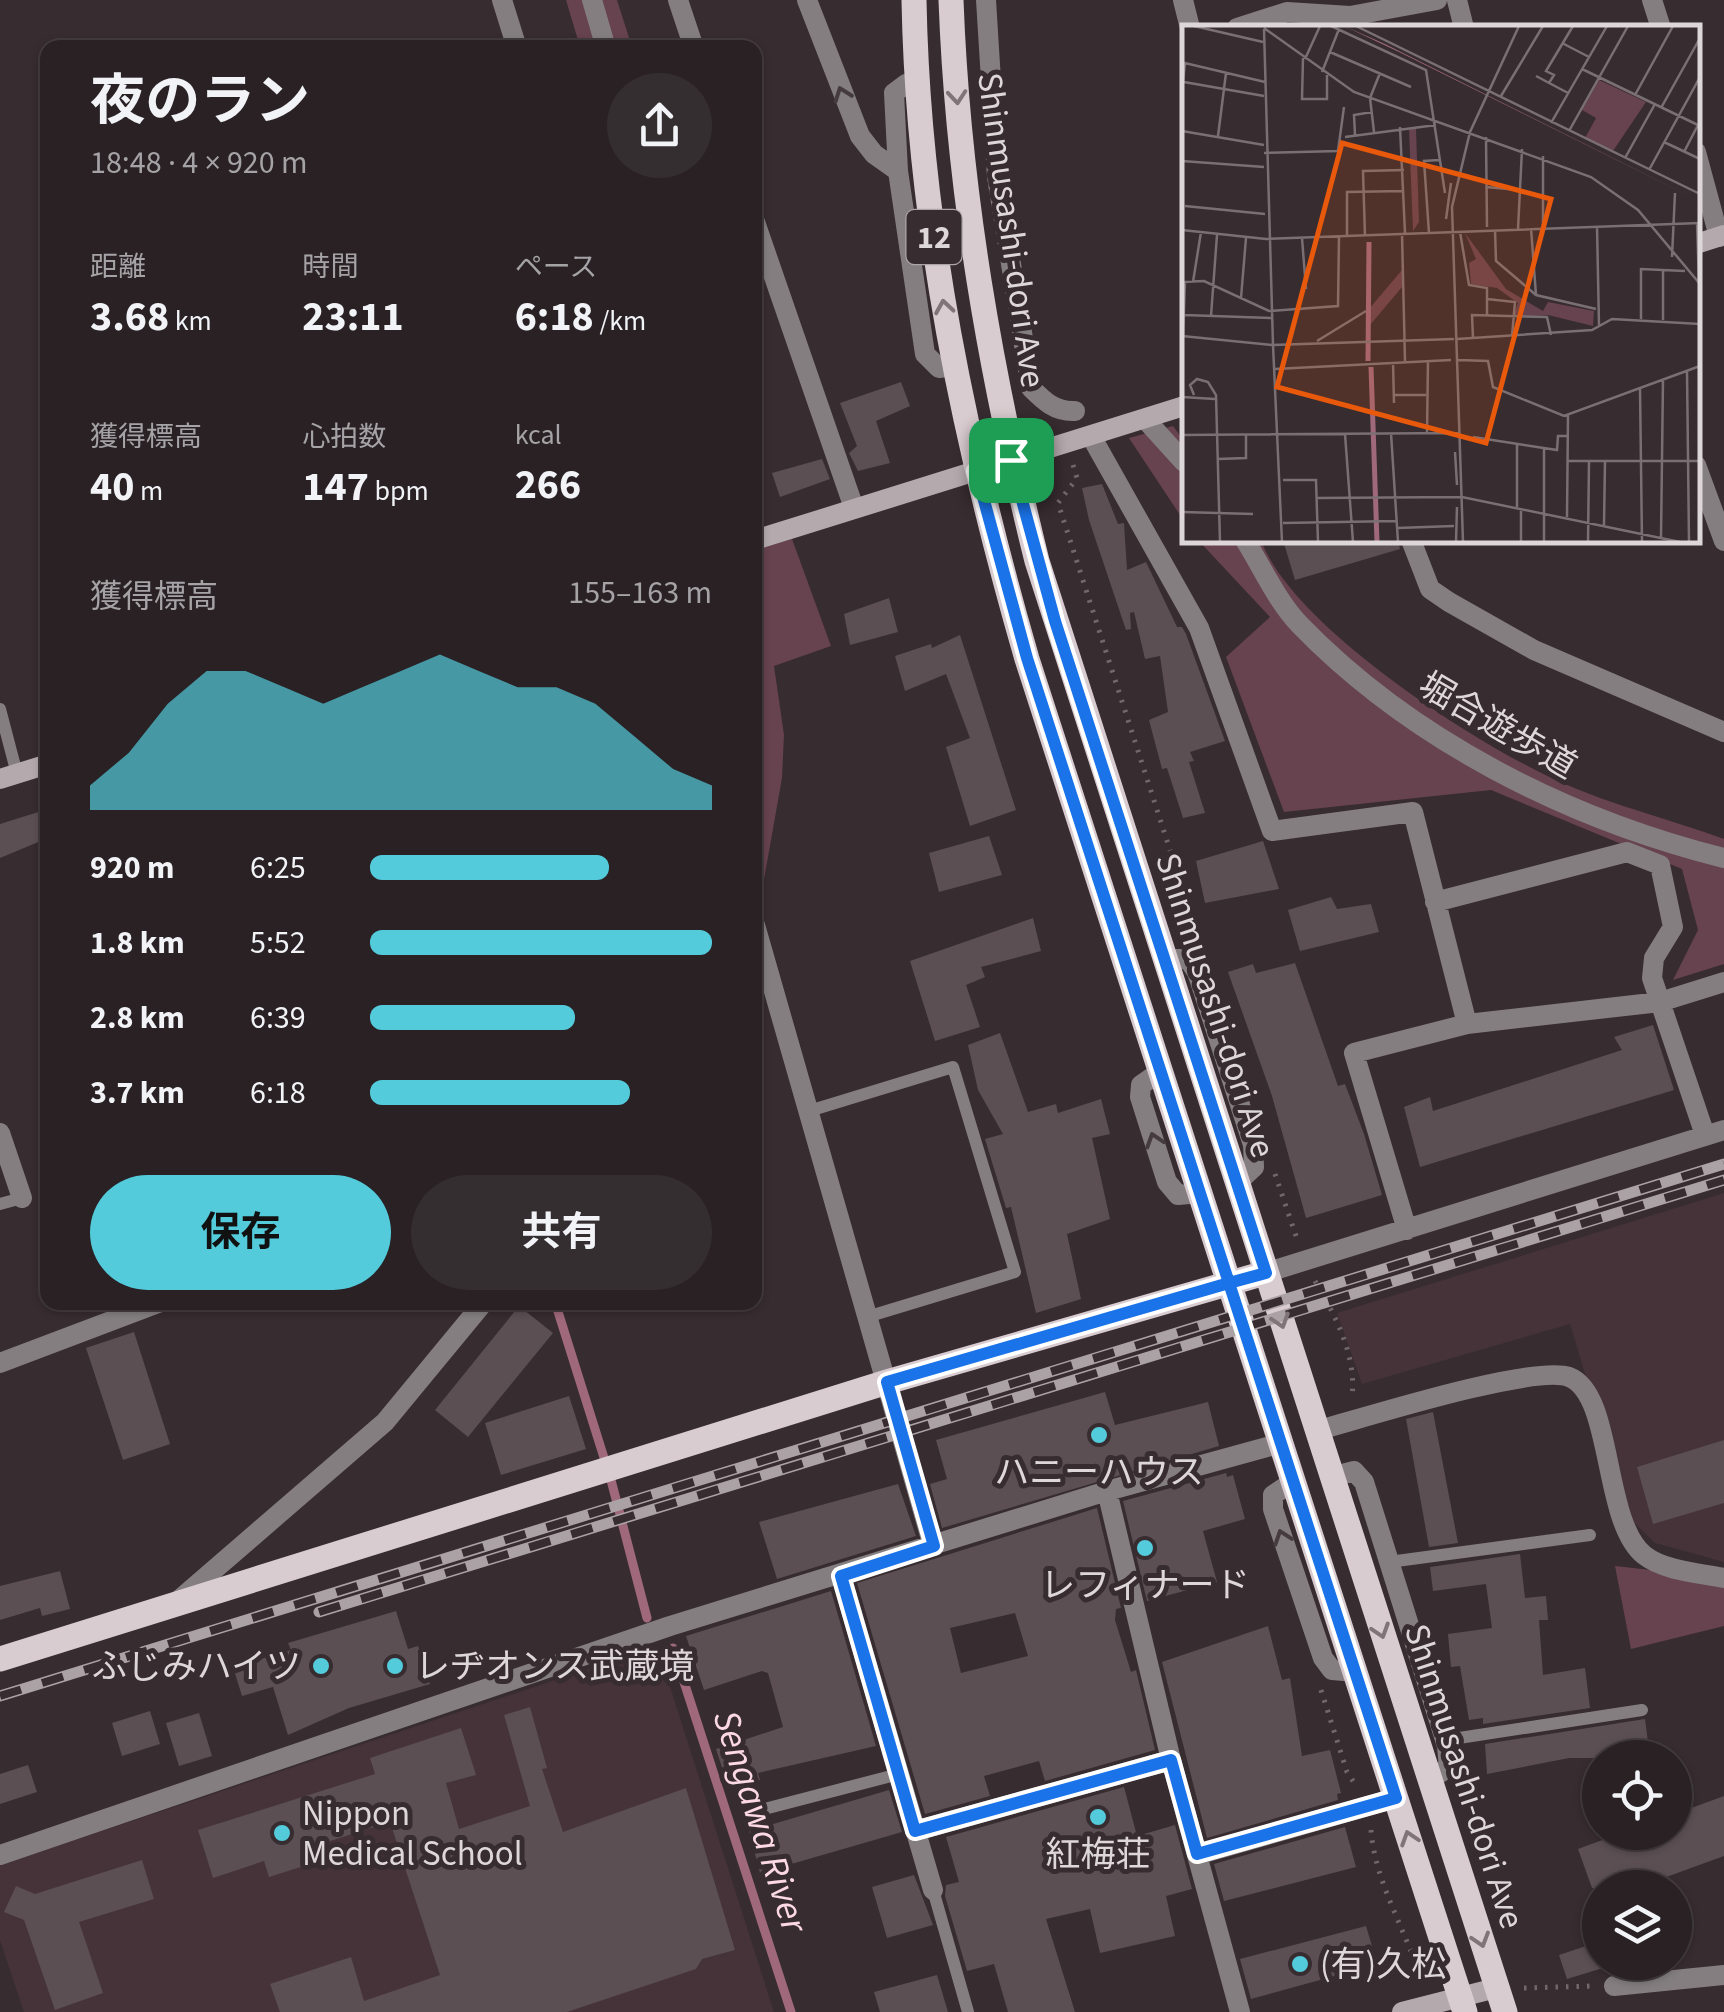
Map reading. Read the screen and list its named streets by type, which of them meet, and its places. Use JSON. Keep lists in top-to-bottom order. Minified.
{"streets":{"main road":["Shinmusashi-dori Ave","12"],"street":["堀合遊歩道"]},"water":["Sengawa River"],"places":["ハニーハウス","レフィナード","ふじみハイツ","レヂオンス武蔵境","紅梅荘","Nippon Medical School","(有)久松"],"page":{"heading":["夜のラン","18:48 · 4 × 920 m"],"stats":[["距離","3.68 km"],["時間","23:11"],["ペース","6:18 /km"],["獲得標高","40 m"],["心拍数","147 bpm"],["kcal","266"]],"chart":["獲得標高","155–163 m"],"list":[{"name":"920 m","note":"6:25"},{"name":"1.8 km","note":"5:52"},{"name":"2.8 km","note":"6:39"},{"name":"3.7 km","note":"6:18"}],"buttons":["保存","共有"]}}
